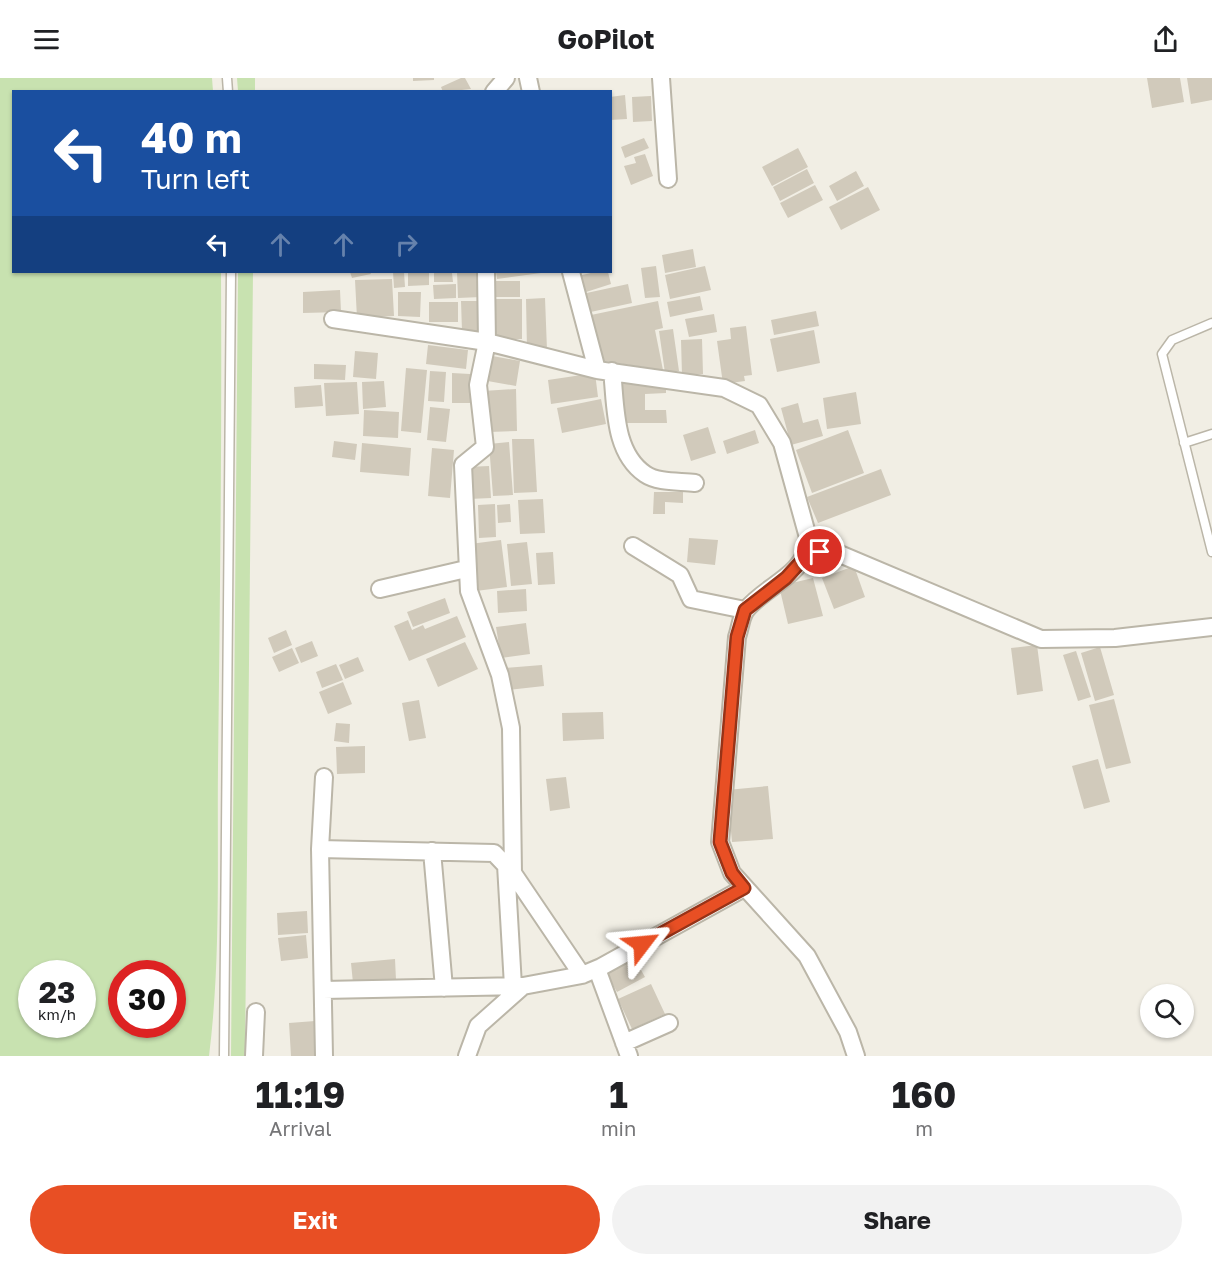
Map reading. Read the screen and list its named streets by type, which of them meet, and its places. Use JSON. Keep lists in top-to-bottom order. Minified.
{"page":{"header":"GoPilot","turn":["40 m","Turn left"],"speed":"23 km/h","limit":"30","eta":["11:19","Arrival","1","min","160","m"],"buttons":["Exit","Share"]}}
